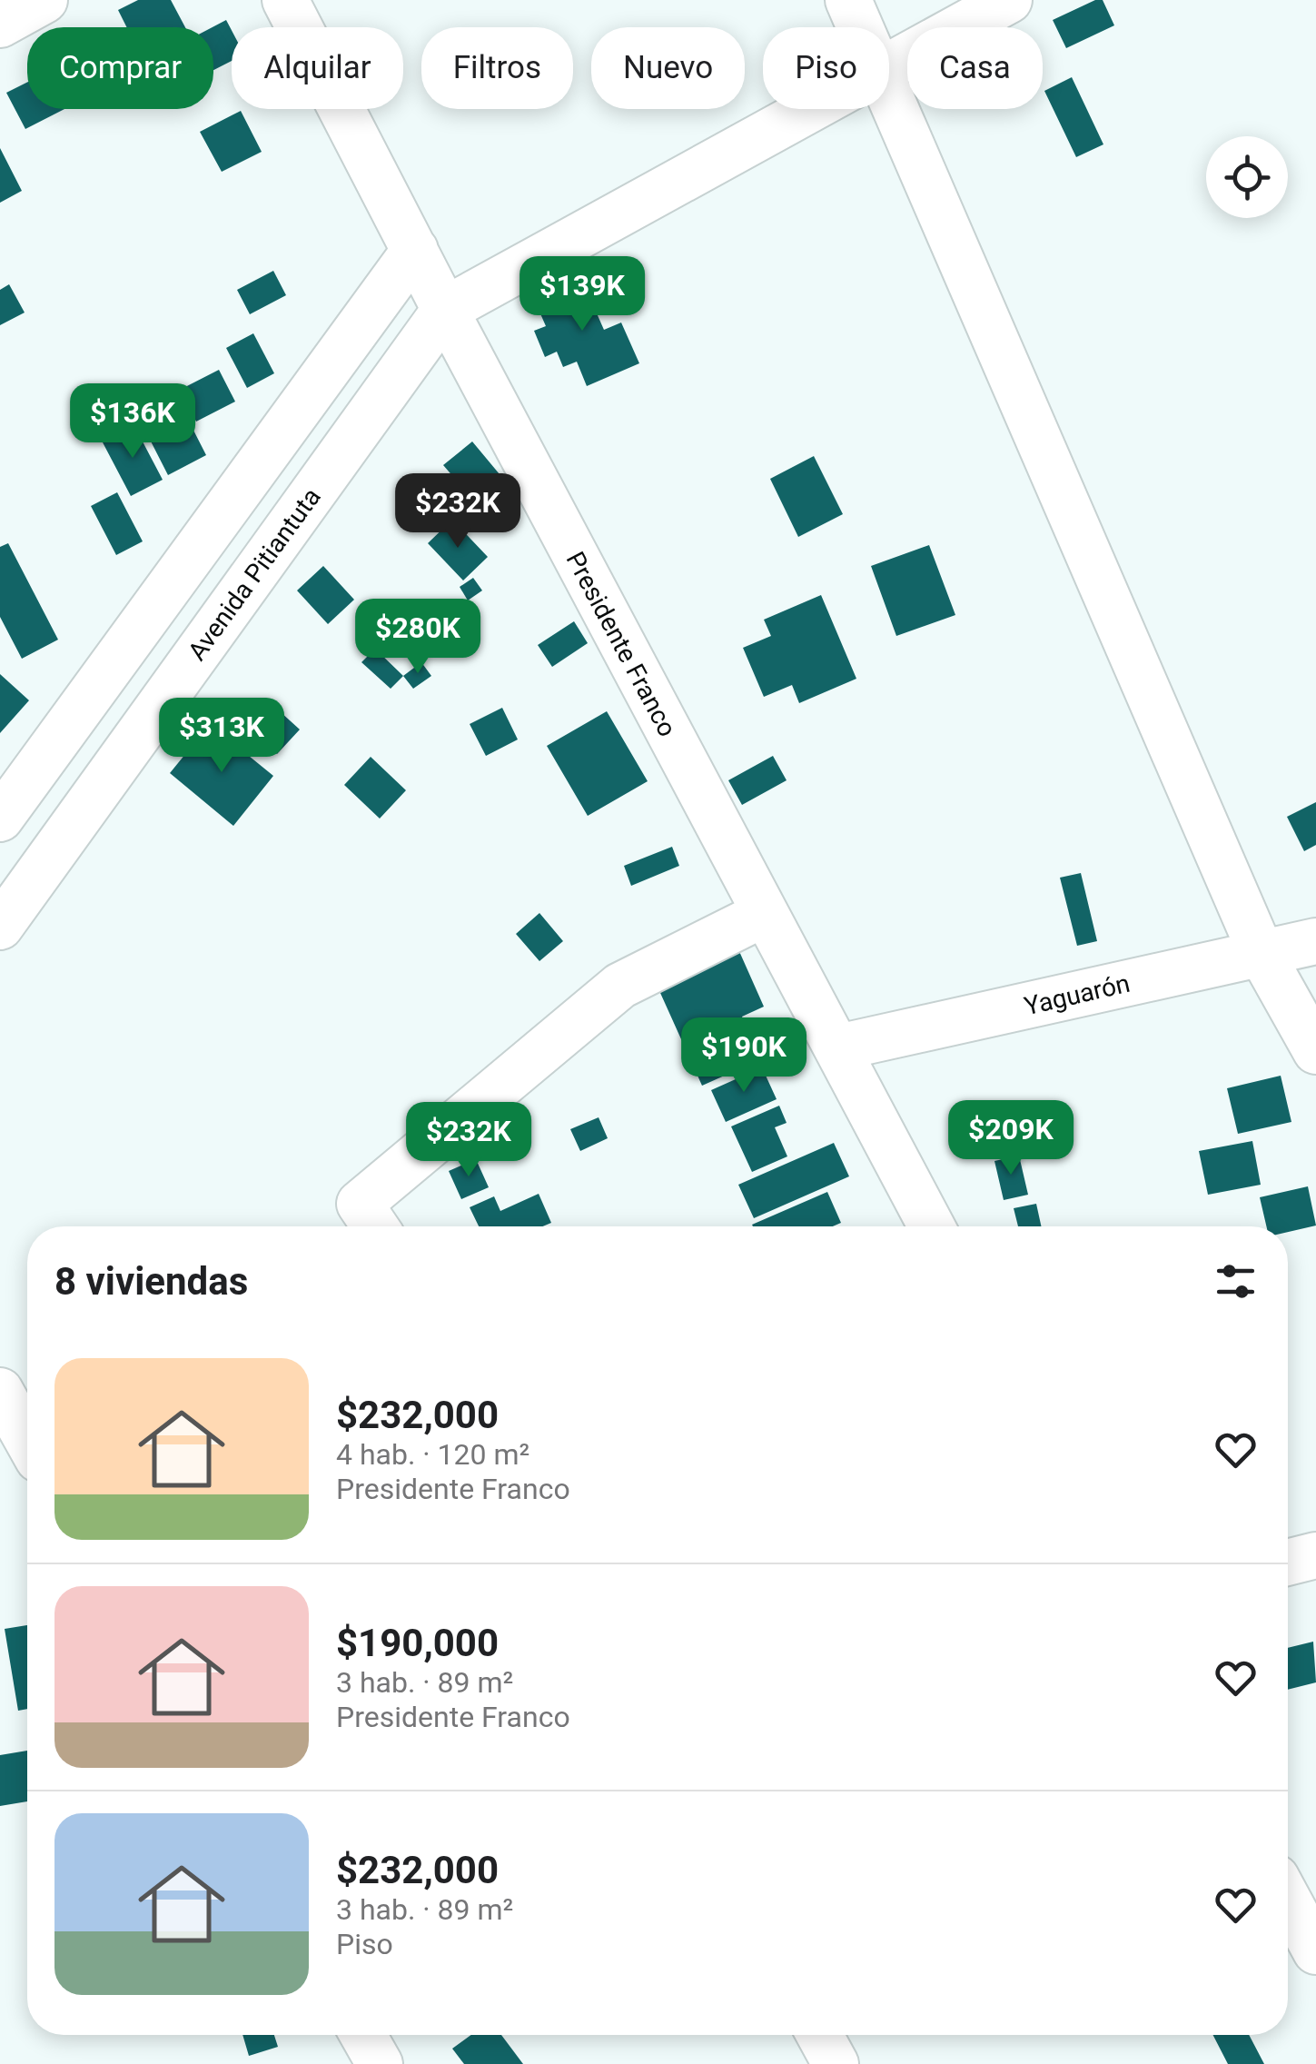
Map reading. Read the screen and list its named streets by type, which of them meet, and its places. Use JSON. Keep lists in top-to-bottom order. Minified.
{"streets":{"street":["Avenida Pitiantuta","Presidente Franco","Yaguarón"]},"crossings":[["Avenida Pitiantuta","Presidente Franco"],["Presidente Franco","Yaguarón"]],"page":{"chip":["Comprar","Alquilar","Filtros","Nuevo","Piso","Casa"],"price":["$139K","$136K","$232K","$280K","$313K","$190K","$209K","$232K"],"heading":"8 viviendas","list":[{"name":"$232,000","note":"4 hab. · 120 m² · Presidente Franco"},{"name":"$190,000","note":"3 hab. · 89 m² · Presidente Franco"},{"name":"$232,000","note":"3 hab. · 89 m² · Piso"}]}}
